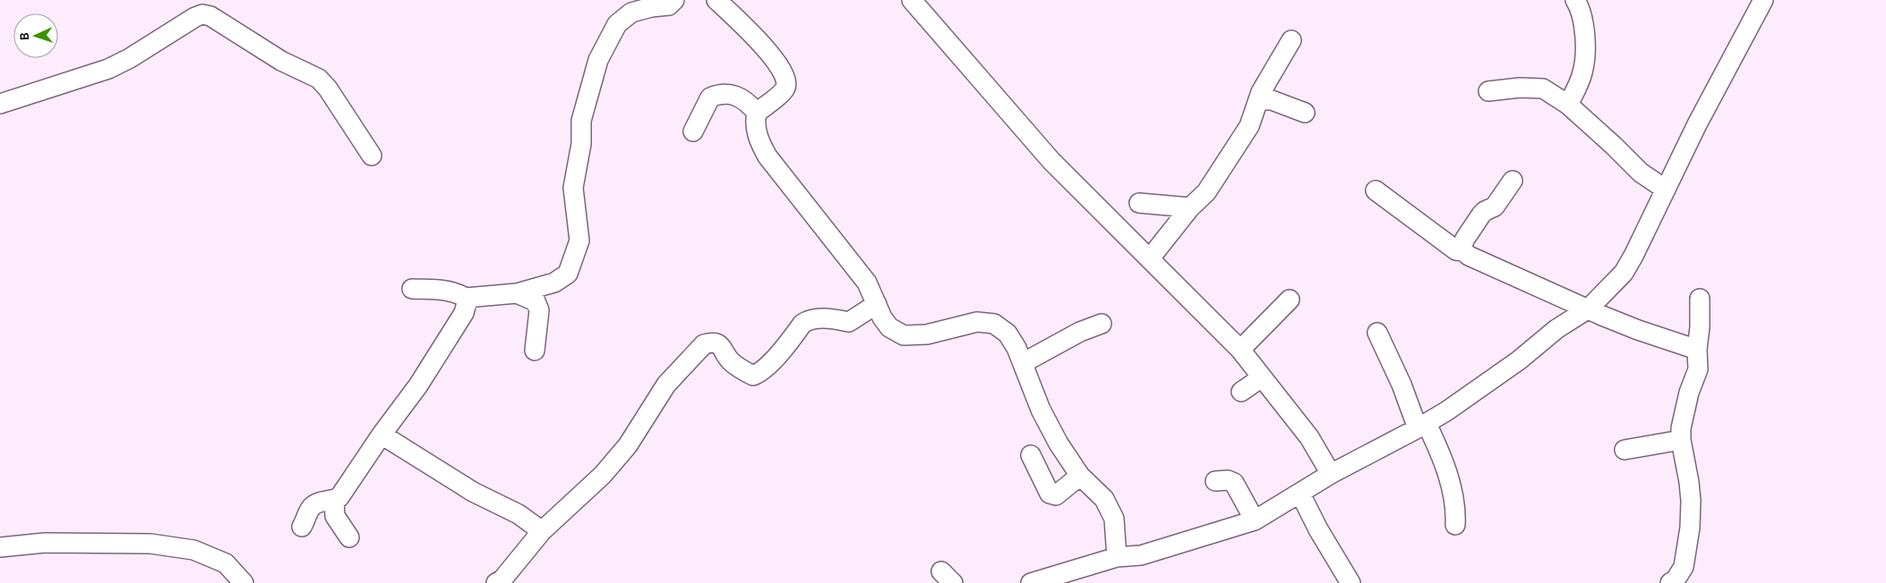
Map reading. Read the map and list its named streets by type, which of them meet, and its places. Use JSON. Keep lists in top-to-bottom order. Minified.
{"north":"left"}
